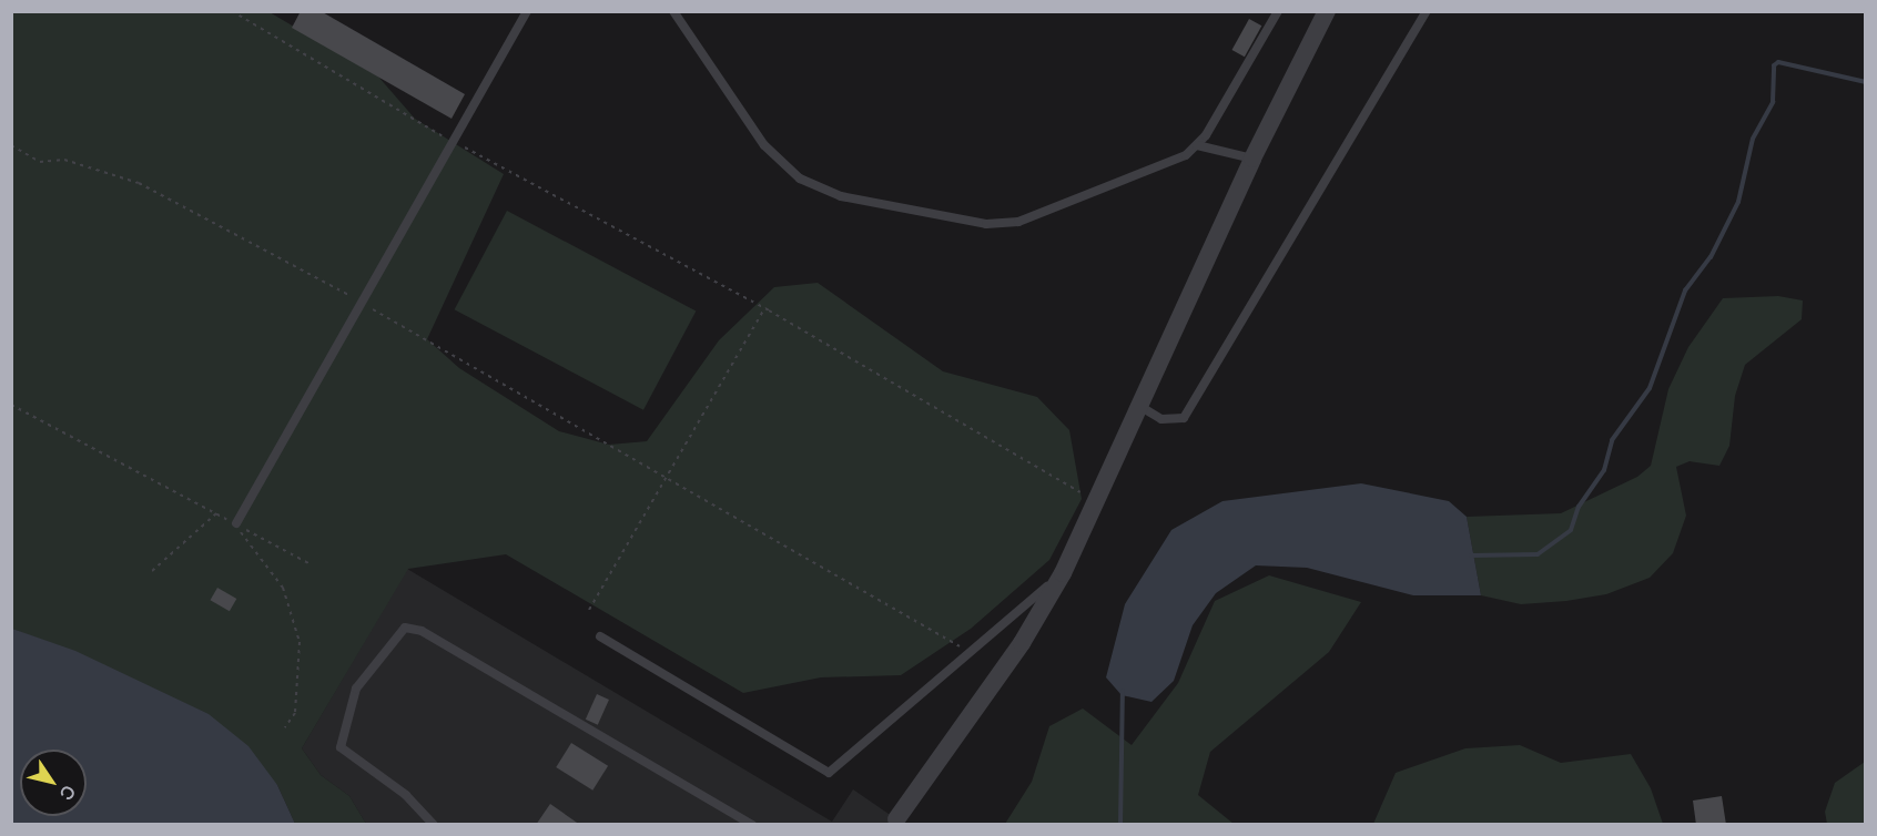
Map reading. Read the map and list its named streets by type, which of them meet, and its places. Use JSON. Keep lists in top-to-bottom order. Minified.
{"north":"bottom right"}
